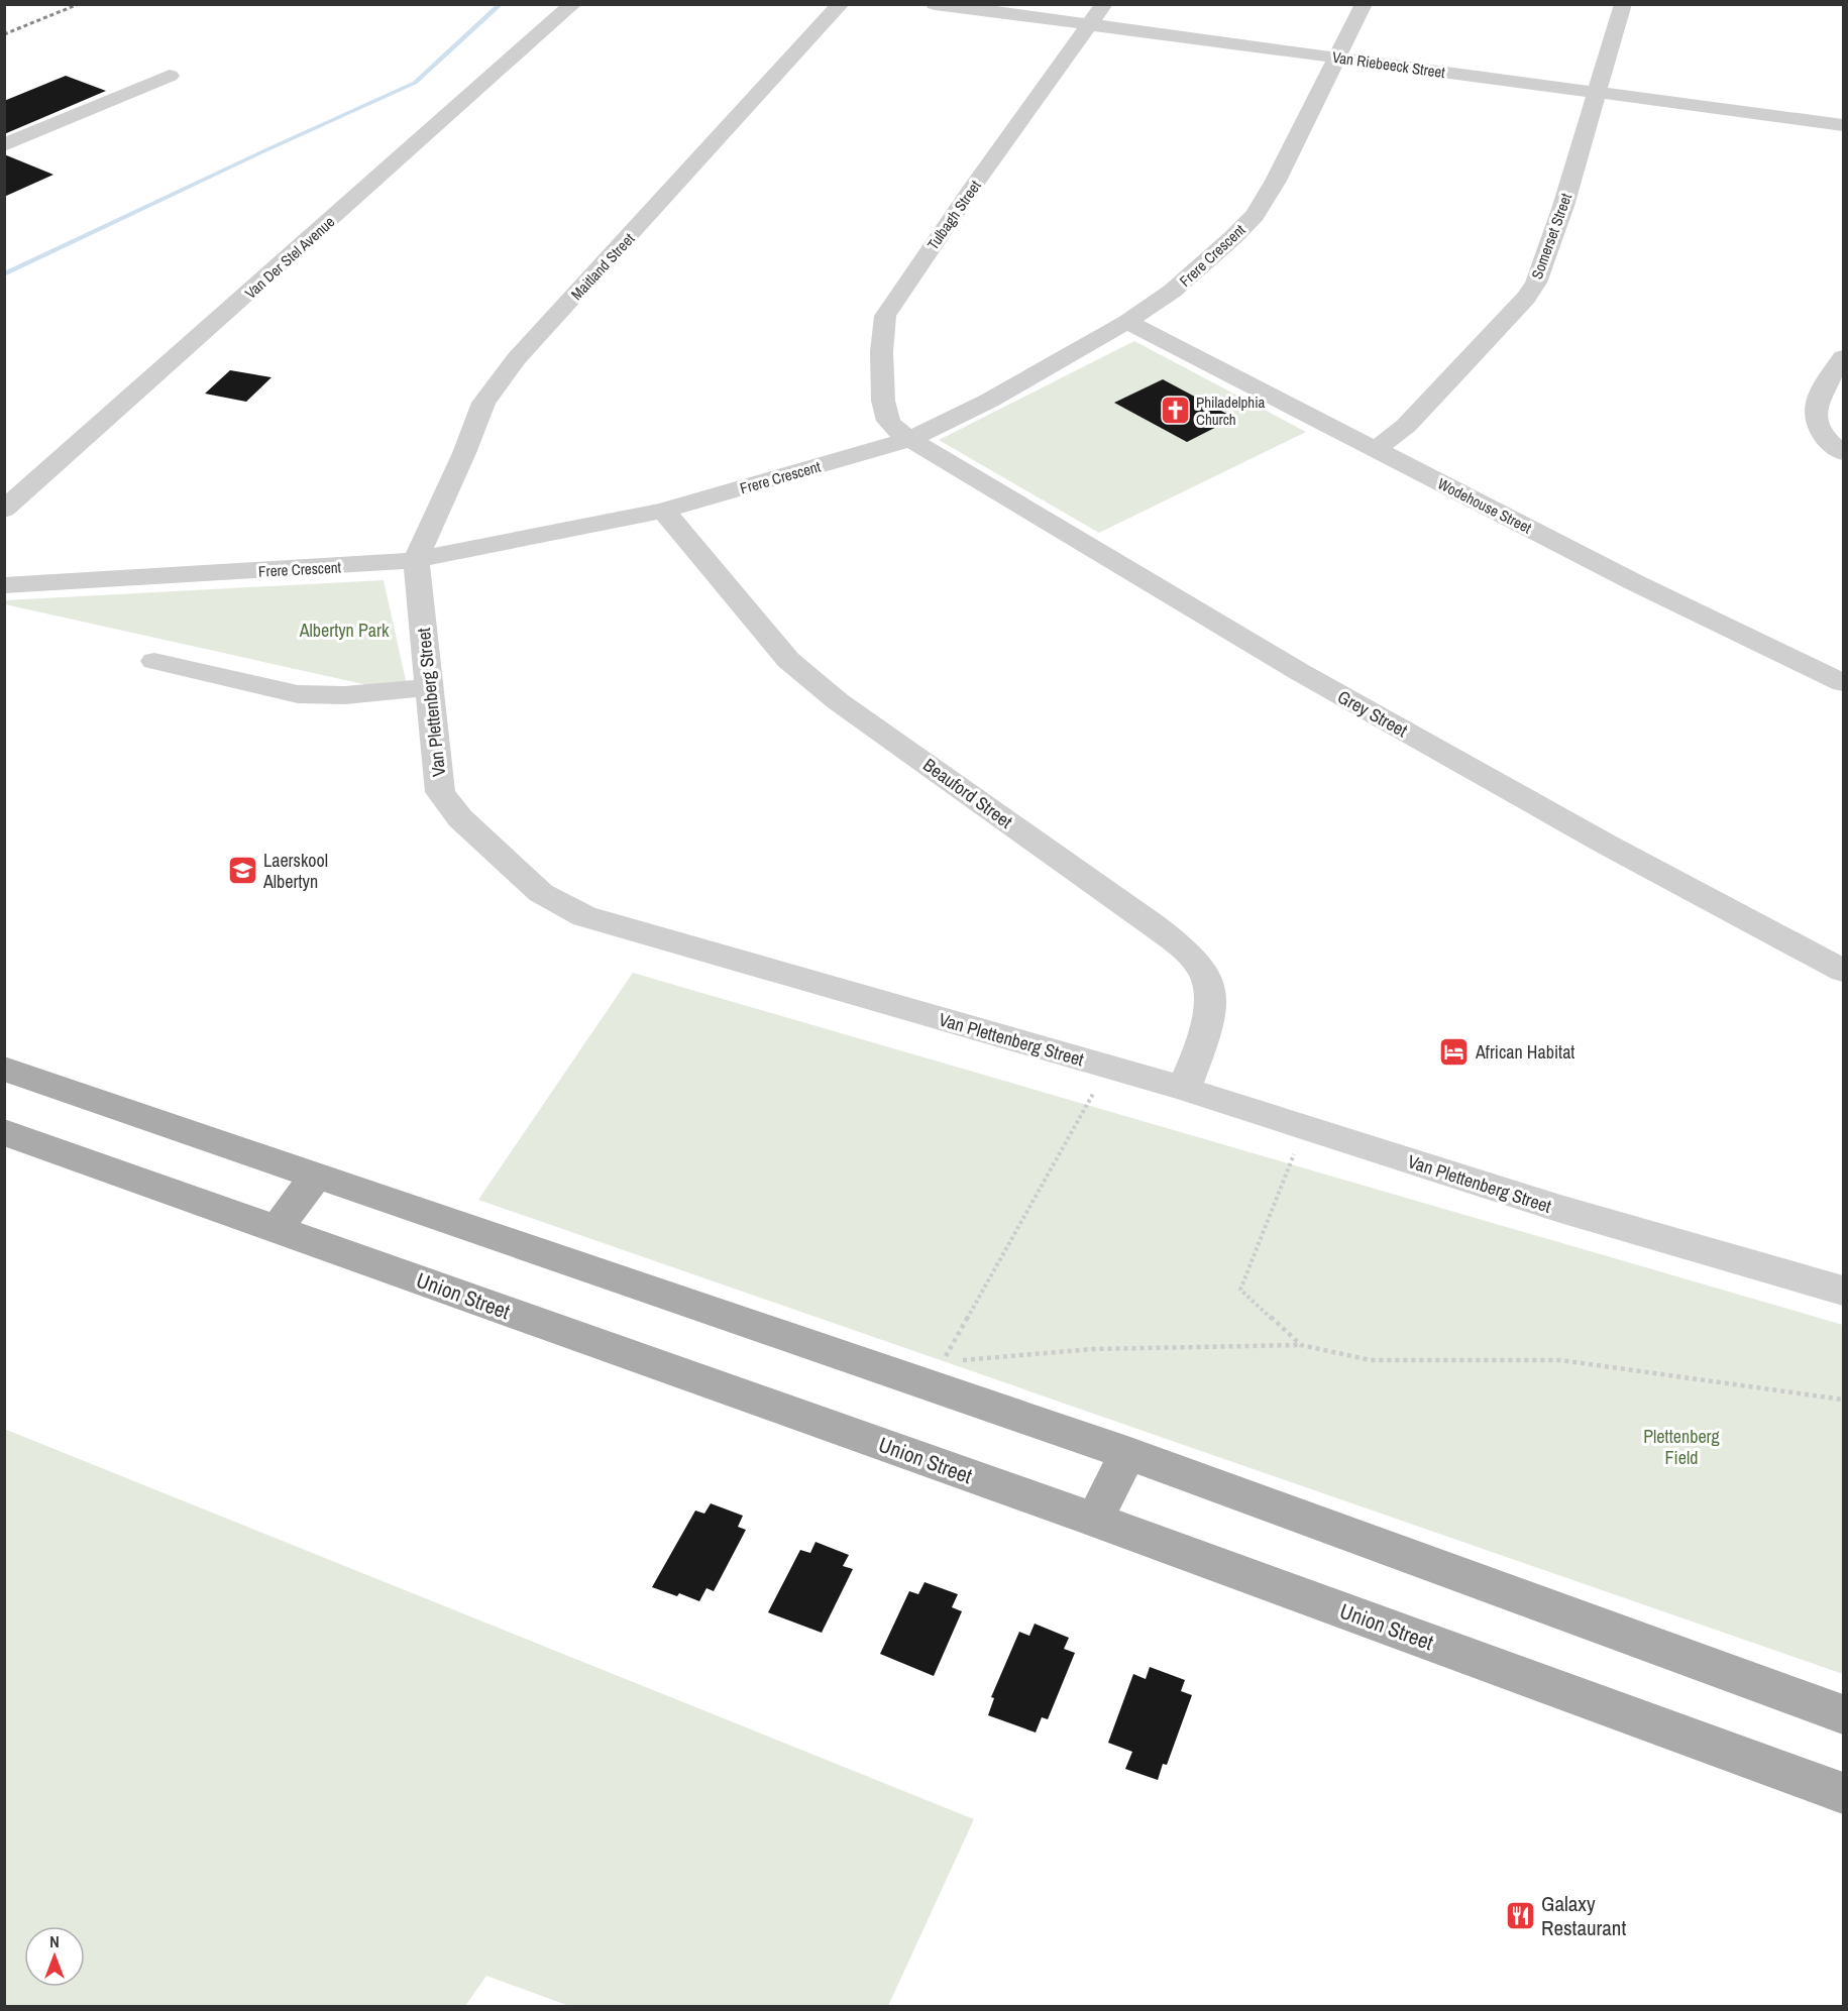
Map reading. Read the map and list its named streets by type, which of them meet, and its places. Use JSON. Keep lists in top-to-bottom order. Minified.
{"streets":{"main road":["Union Street"],"street":["Van Riebeeck Street","Tulbagh Street","Somerset Street","Frere Crescent","Van Der Stel Avenue","Maitland Street","Wodehouse Street","Van Plettenberg Street","Grey Street","Beauford Street"]},"crossings":[["Van Riebeeck Street","Tulbagh Street"],["Van Riebeeck Street","Somerset Street"],["Van Riebeeck Street","Frere Crescent"],["Tulbagh Street","Frere Crescent"],["Tulbagh Street","Grey Street"],["Somerset Street","Wodehouse Street"],["Frere Crescent","Maitland Street"],["Frere Crescent","Wodehouse Street"],["Frere Crescent","Van Plettenberg Street"],["Frere Crescent","Grey Street"],["Frere Crescent","Beauford Street"],["Maitland Street","Van Plettenberg Street"],["Van Plettenberg Street","Beauford Street"]],"parks":["Albertyn Park","Plettenberg Field"],"places":{"church":["Philadelphia Church"],"school or university":["Laerskool Albertyn"],"hotel":["African Habitat"],"restaurant":["Galaxy Restaurant"]},"north":"top"}
